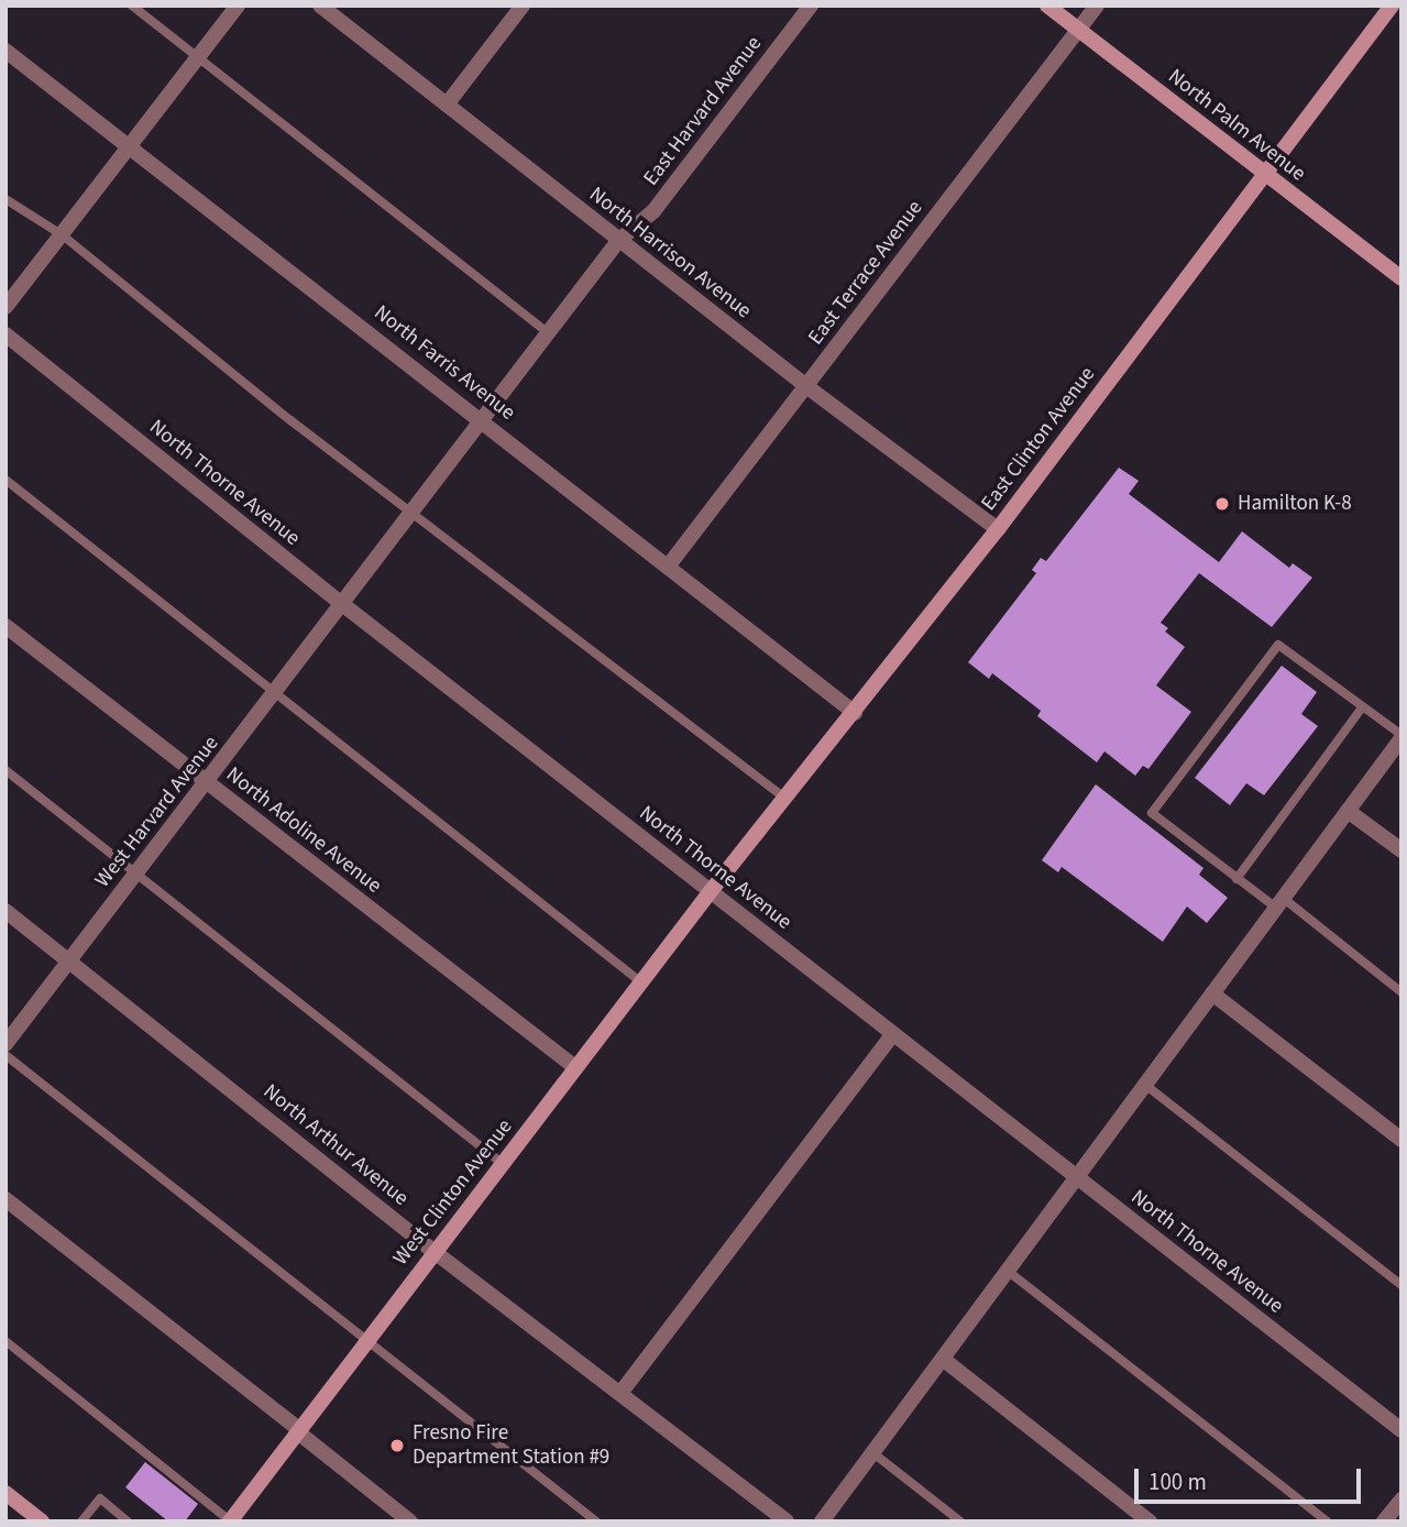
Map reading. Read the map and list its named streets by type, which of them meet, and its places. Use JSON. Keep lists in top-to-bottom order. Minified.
{"streets":{"main road":["North Palm Avenue","East Clinton Avenue","West Clinton Avenue"],"street":["East Harvard Avenue","North Harrison Avenue","East Terrace Avenue","North Farris Avenue","North Thorne Avenue","West Harvard Avenue","North Adoline Avenue","North Arthur Avenue"]},"crossings":[["East Harvard Avenue","North Harrison Avenue"],["East Harvard Avenue","North Farris Avenue"],["East Harvard Avenue","North Thorne Avenue"],["East Harvard Avenue","West Harvard Avenue"],["North Palm Avenue","East Terrace Avenue"],["North Palm Avenue","East Clinton Avenue"],["North Harrison Avenue","East Terrace Avenue"],["North Harrison Avenue","East Clinton Avenue"],["East Terrace Avenue","North Farris Avenue"],["North Farris Avenue","East Clinton Avenue"],["East Clinton Avenue","North Thorne Avenue"],["East Clinton Avenue","West Clinton Avenue"],["North Thorne Avenue","West Harvard Avenue"],["North Thorne Avenue","West Clinton Avenue"],["West Harvard Avenue","North Adoline Avenue"],["West Harvard Avenue","North Arthur Avenue"],["North Adoline Avenue","West Clinton Avenue"],["North Arthur Avenue","West Clinton Avenue"]],"places":["Hamilton K-8","Fresno Fire Department Station #9"],"scale_bar":"100 m"}
